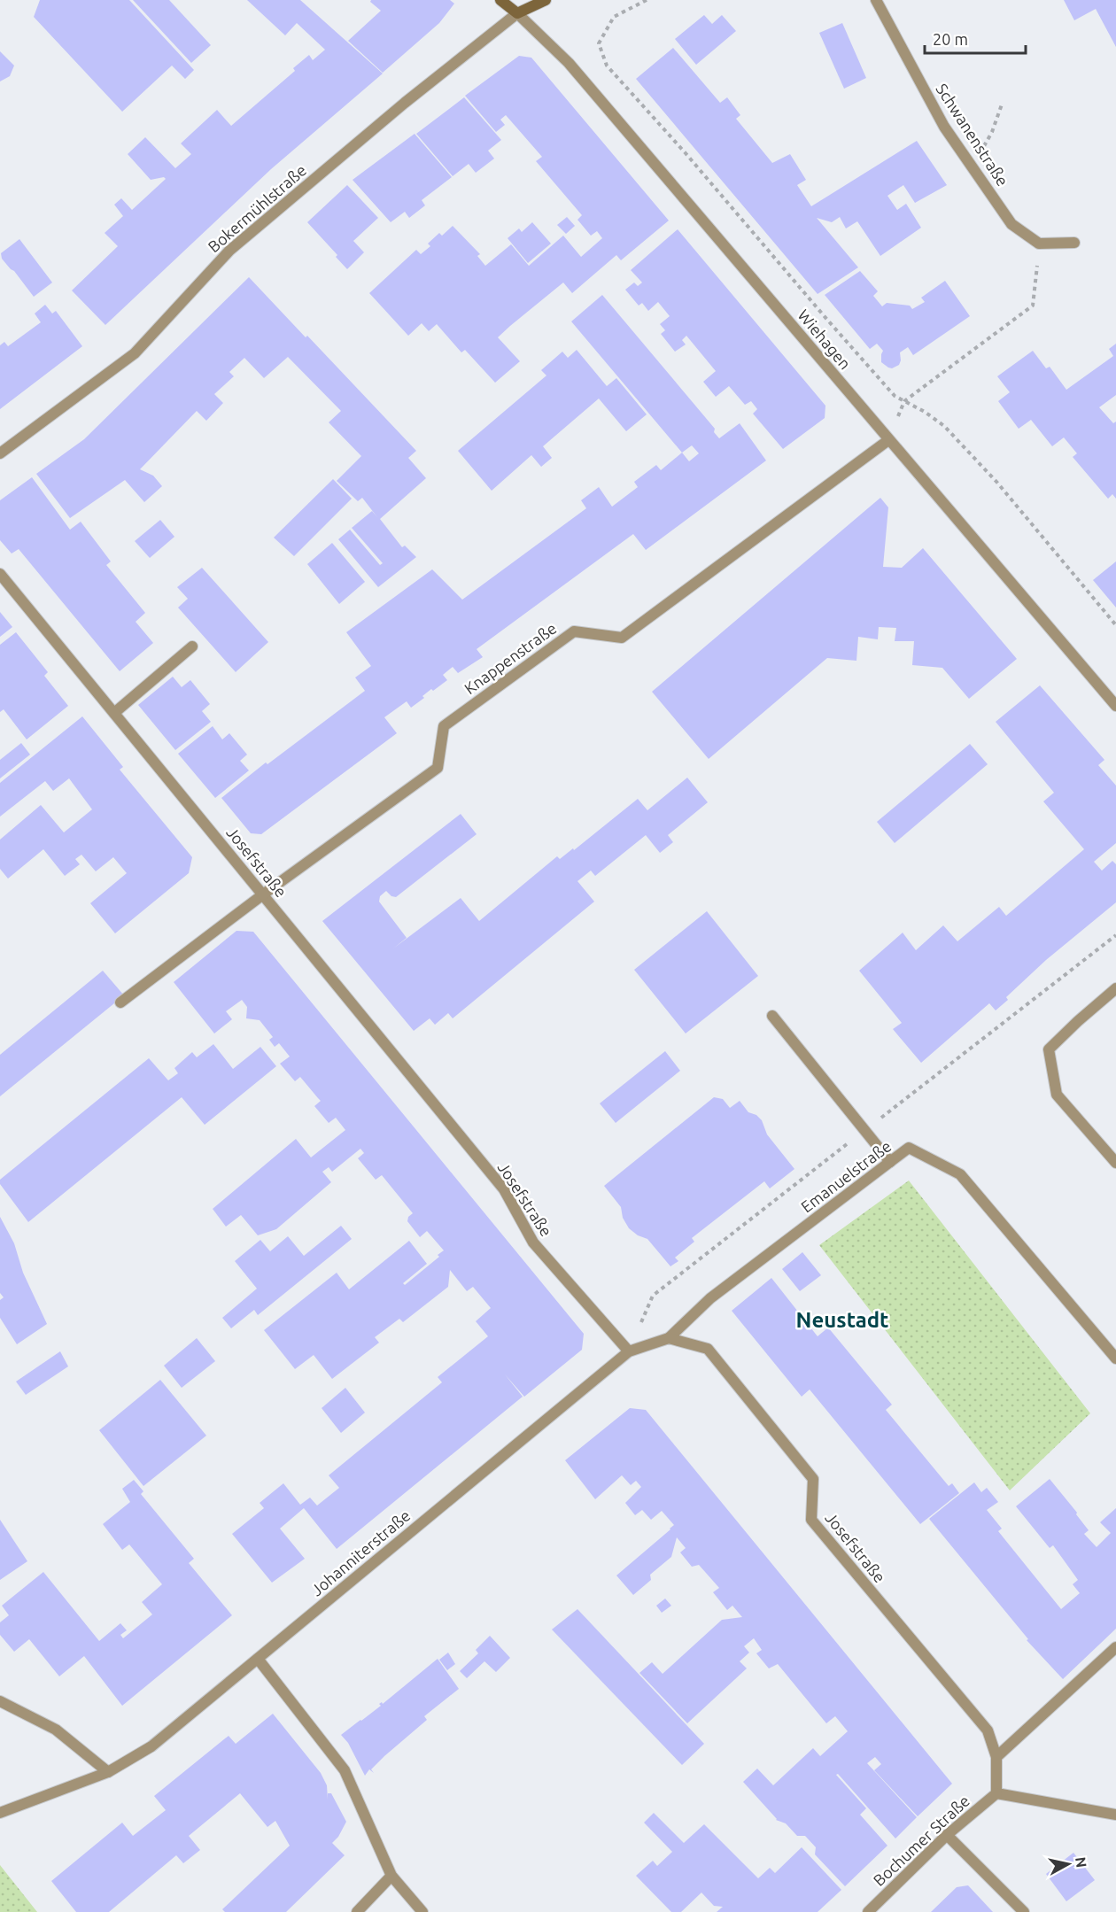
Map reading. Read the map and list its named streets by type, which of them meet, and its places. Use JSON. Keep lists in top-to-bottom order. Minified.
{"streets":{"main road":["Bokermühlstraße","Wiehagen"],"street":["Schwanenstraße","Knappenstraße","Josefstraße","Emanuelstraße","Johanniterstraße","Bochumer Straße"]},"crossings":[["Bokermühlstraße","Wiehagen"],["Wiehagen","Knappenstraße"],["Knappenstraße","Josefstraße"],["Josefstraße","Emanuelstraße"],["Josefstraße","Johanniterstraße"],["Josefstraße","Bochumer Straße"]],"districts":["Neustadt"],"scale_bar":"20 m","north":"right"}
